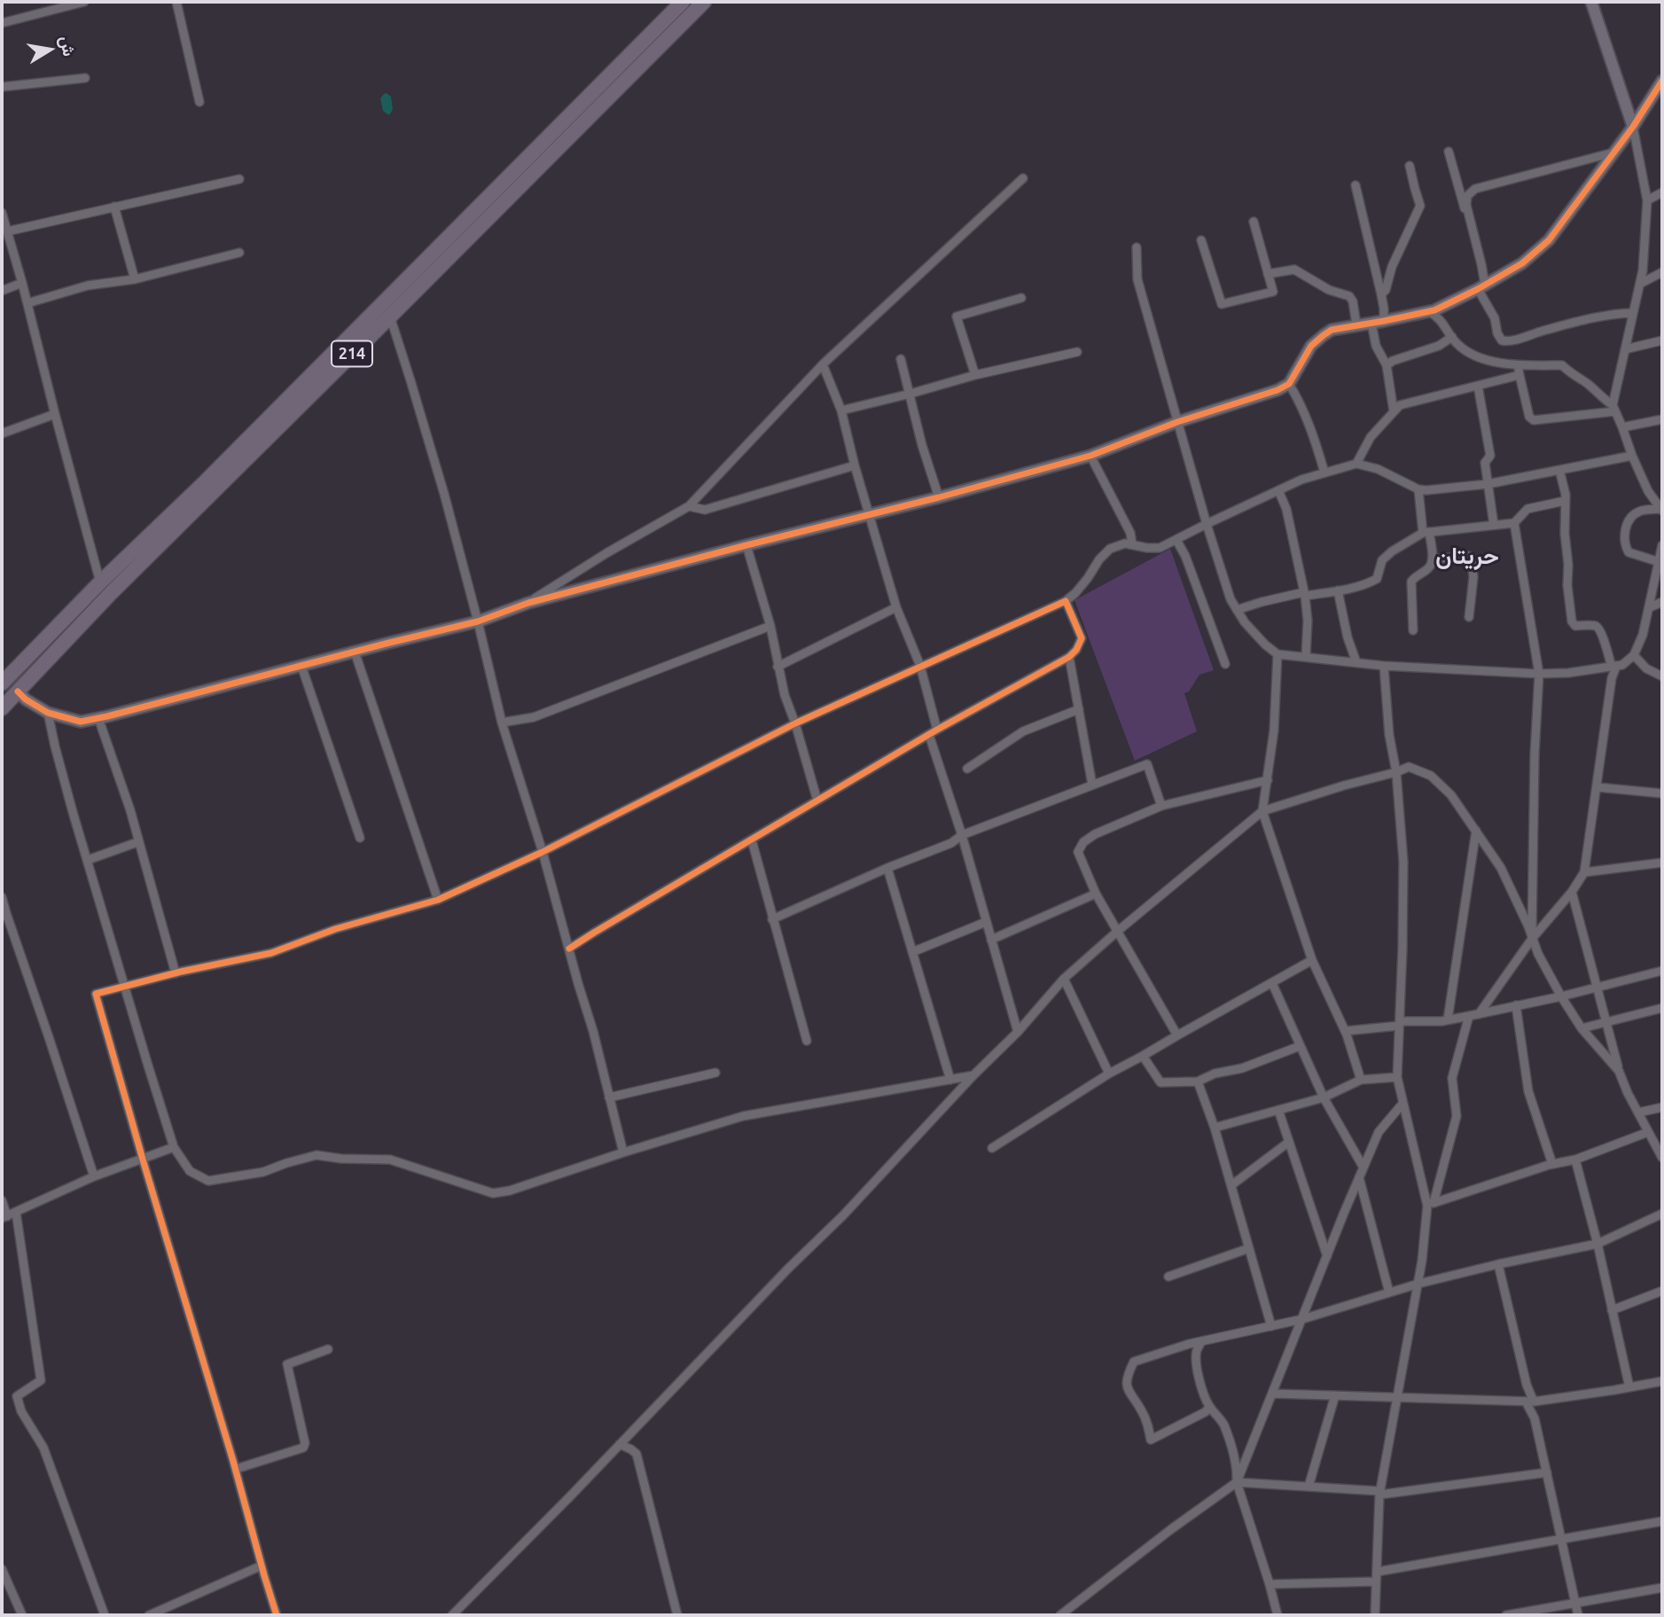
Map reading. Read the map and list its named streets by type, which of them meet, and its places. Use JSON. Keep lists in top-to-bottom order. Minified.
{"streets":{"highway":["214"]},"districts":["حريتان"],"north":"right"}
